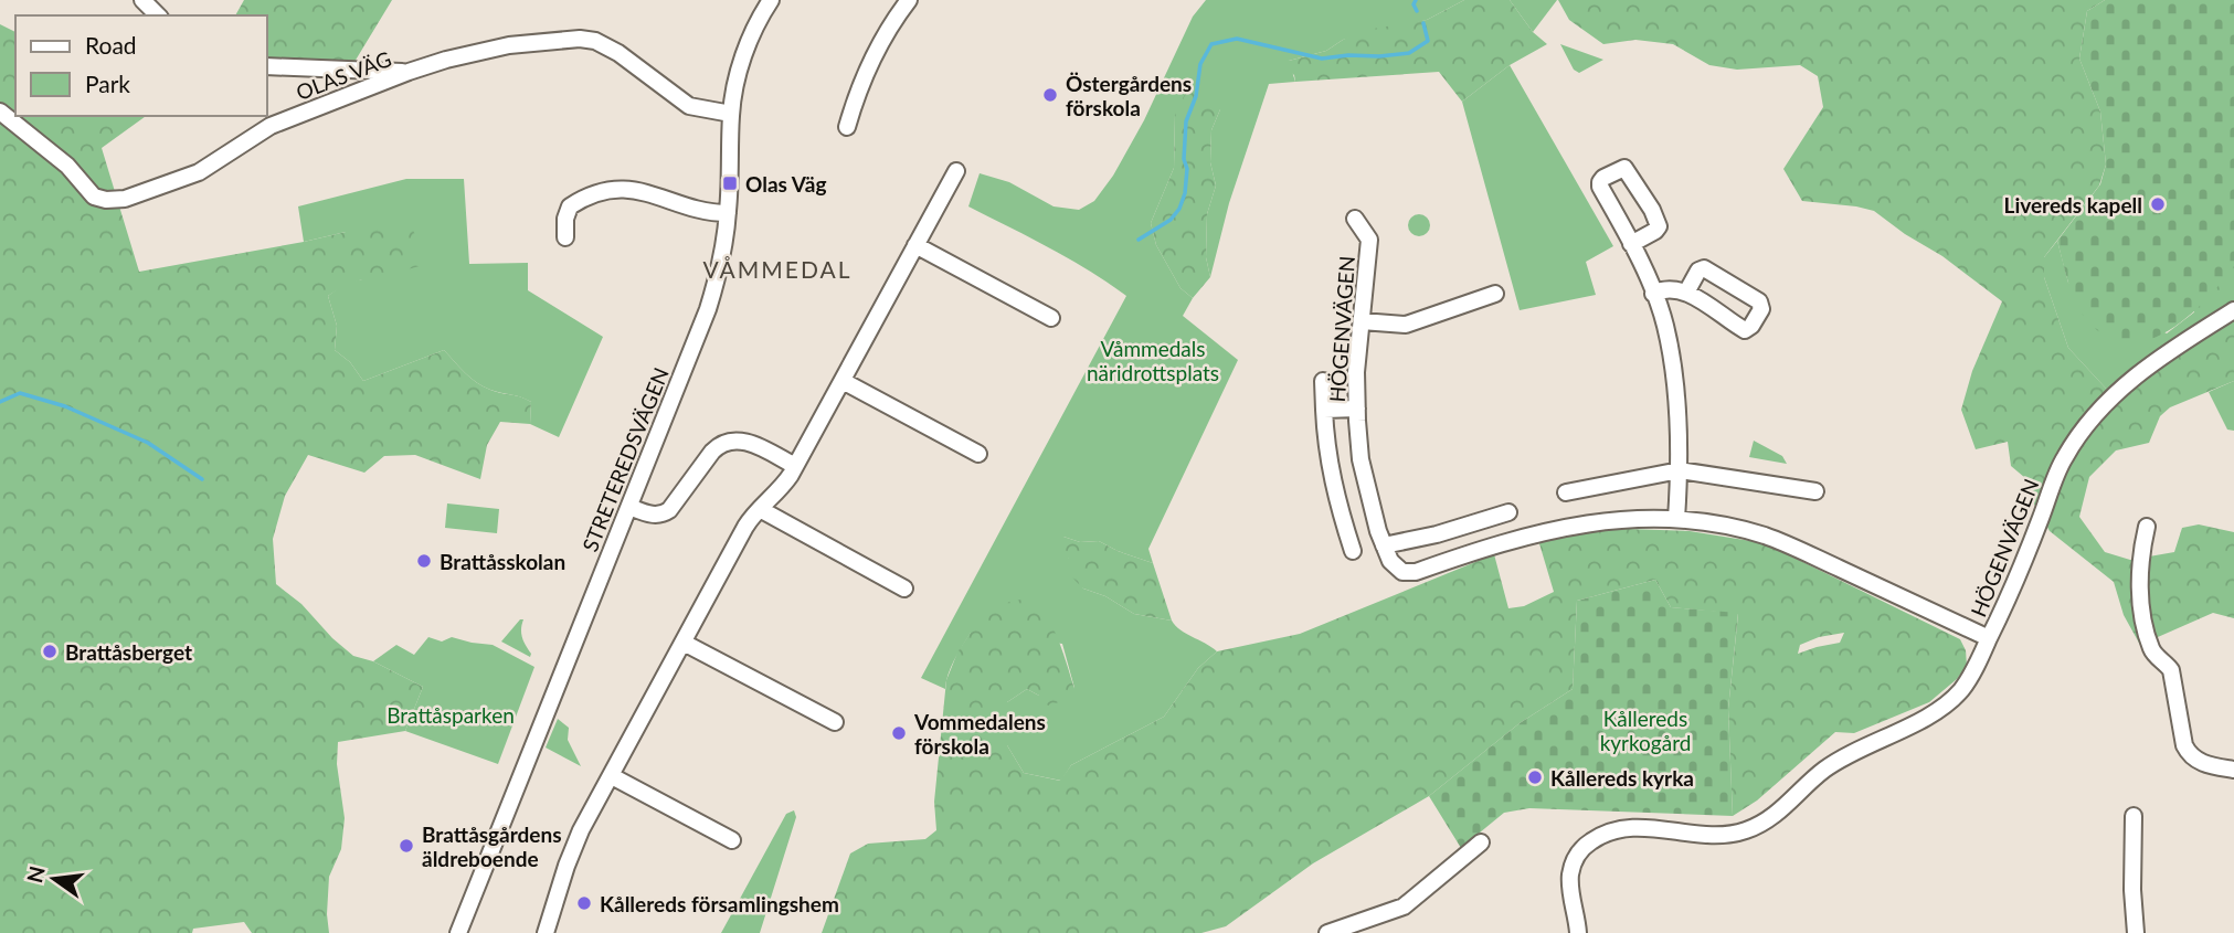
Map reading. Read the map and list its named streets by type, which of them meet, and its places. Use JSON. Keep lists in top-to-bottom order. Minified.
{"streets":{"street":["OLAS VÄG","HÖGENVÄGEN","STRETEREDSVÄGEN"]},"crossings":[["OLAS VÄG","STRETEREDSVÄGEN"]],"districts":["VÅMMEDAL"],"parks":["Våmmedals näridrottsplats","Brattåsparken","Kållereds kyrkogård"],"places":{"other":["Östergårdens förskola","Livereds kapell","Brattåsskolan","Brattåsberget","Vommedalens förskola","Kållereds kyrka","Brattåsgårdens äldreboende","Kållereds församlingshem"],"transit":["Olas Väg"]},"legend":["Road","Park"],"north":"left"}
